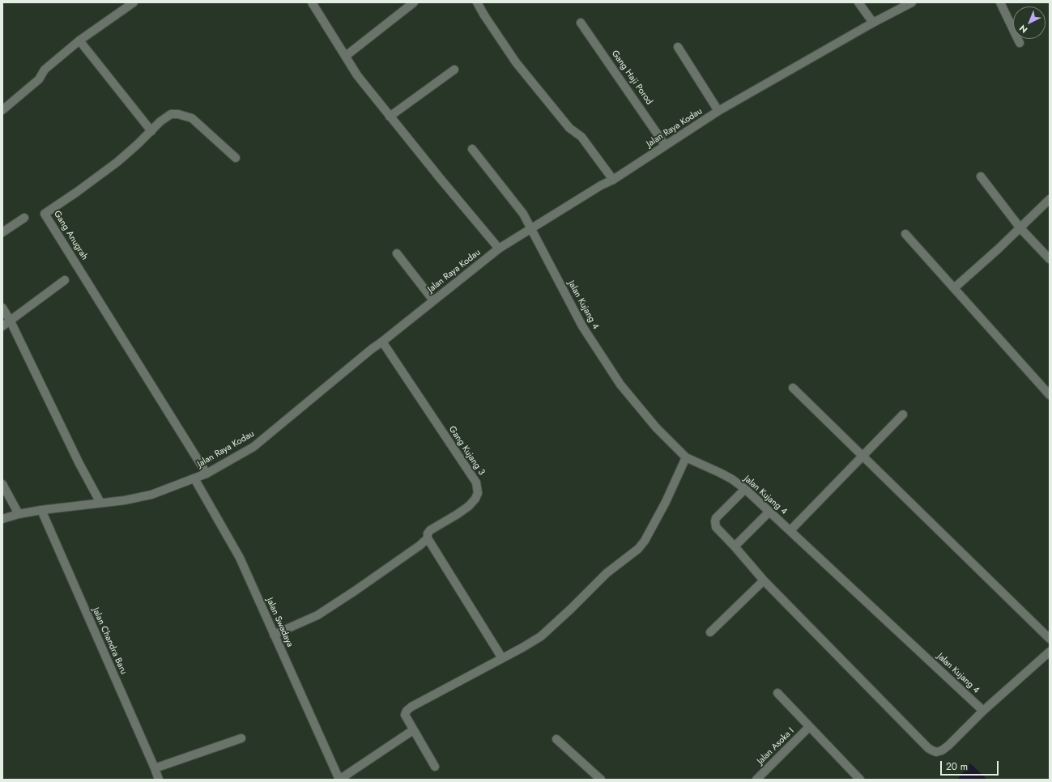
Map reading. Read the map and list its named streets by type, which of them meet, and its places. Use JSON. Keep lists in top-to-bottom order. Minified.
{"streets":{"street":["Gang Haji Porod","Jalan Raya Kodau","Gang Anugrah","Jalan Kujang 4","Gang Kujang 3","Jalan Swadaya","Jalan Chandra Baru","Jalan Asoka I"]},"crossings":[["Gang Haji Porod","Jalan Raya Kodau"],["Jalan Raya Kodau","Gang Anugrah"],["Jalan Raya Kodau","Jalan Kujang 4"],["Jalan Raya Kodau","Gang Kujang 3"],["Jalan Raya Kodau","Jalan Swadaya"],["Jalan Raya Kodau","Jalan Chandra Baru"],["Gang Kujang 3","Jalan Swadaya"]],"scale_bar":"20 m","north":"bottom left"}
